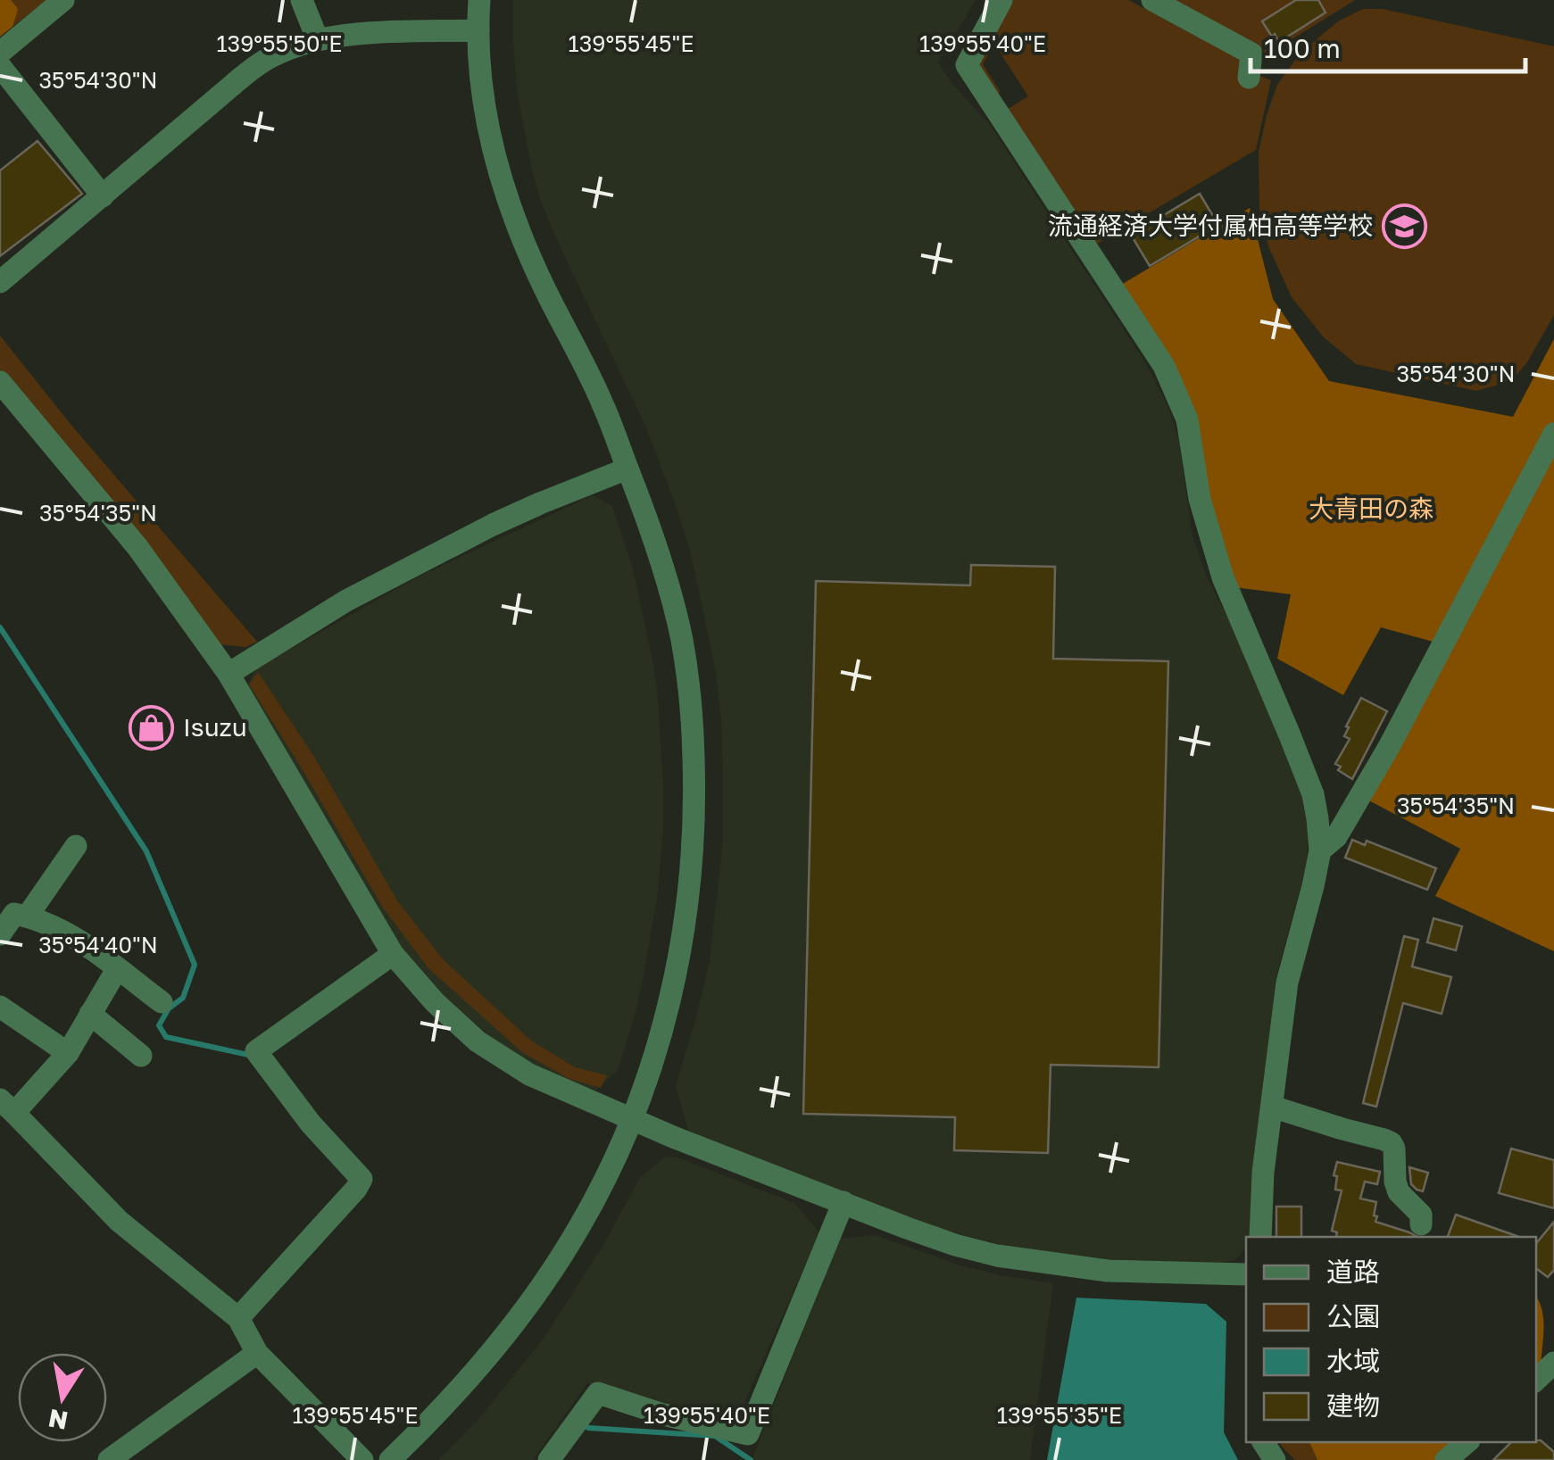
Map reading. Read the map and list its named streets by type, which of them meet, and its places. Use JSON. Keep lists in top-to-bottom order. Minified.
{"parks":["大青田の森"],"places":{"school or university":["流通経済大学付属柏高等学校"],"shop":["Isuzu"]},"legend":["道路","公園","水域","建物"],"scale_bar":"100 m","north":"bottom","coordinates":["139°55'50\"E","139°55'45\"E","139°55'40\"E","35°54'30\"N","35°54'35\"N","35°54'40\"N","139°55'35\"E"]}
